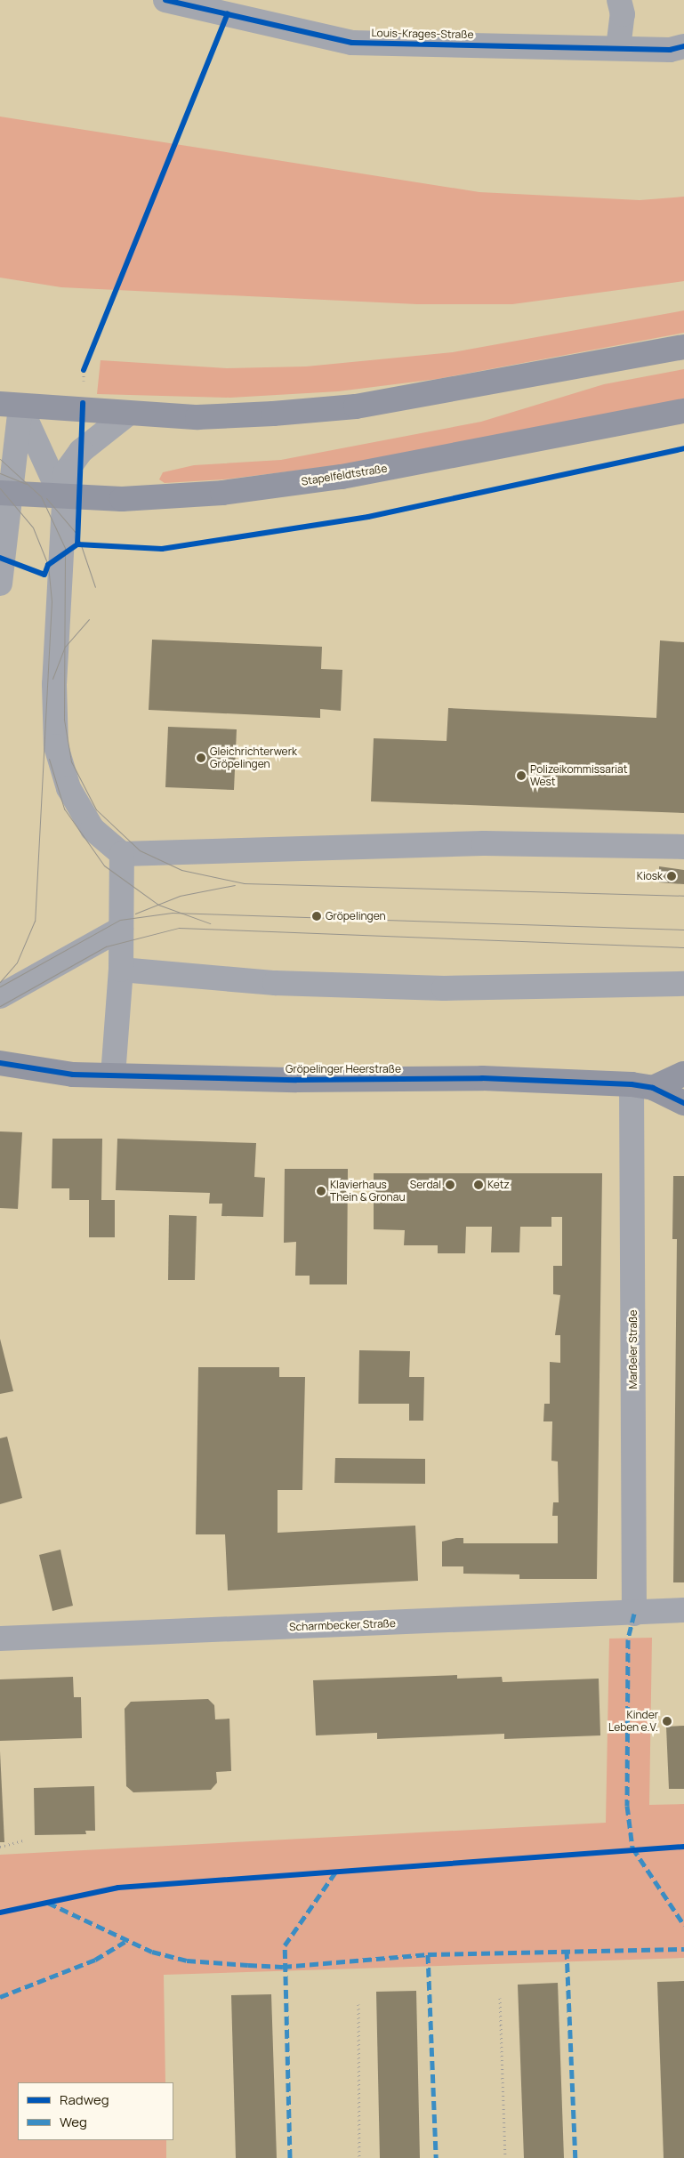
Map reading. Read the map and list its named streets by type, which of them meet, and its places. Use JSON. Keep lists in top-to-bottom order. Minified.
{"streets":{"main road":["Stapelfeldtstraße","Gröpelinger Heerstraße"],"street":["Louis-Krages-Straße","Marßeler Straße","Scharmbecker Straße"]},"crossings":[["Gröpelinger Heerstraße","Marßeler Straße"],["Marßeler Straße","Scharmbecker Straße"]],"places":["Gleichrichterwerk Gröpelingen","Polizeikommissariat West","Kiosk","Gröpelingen","Serdal","Ketz","Klavierhaus Thein & Gronau","Kinder Leben e.V."],"legend":["Radweg","Weg"]}
